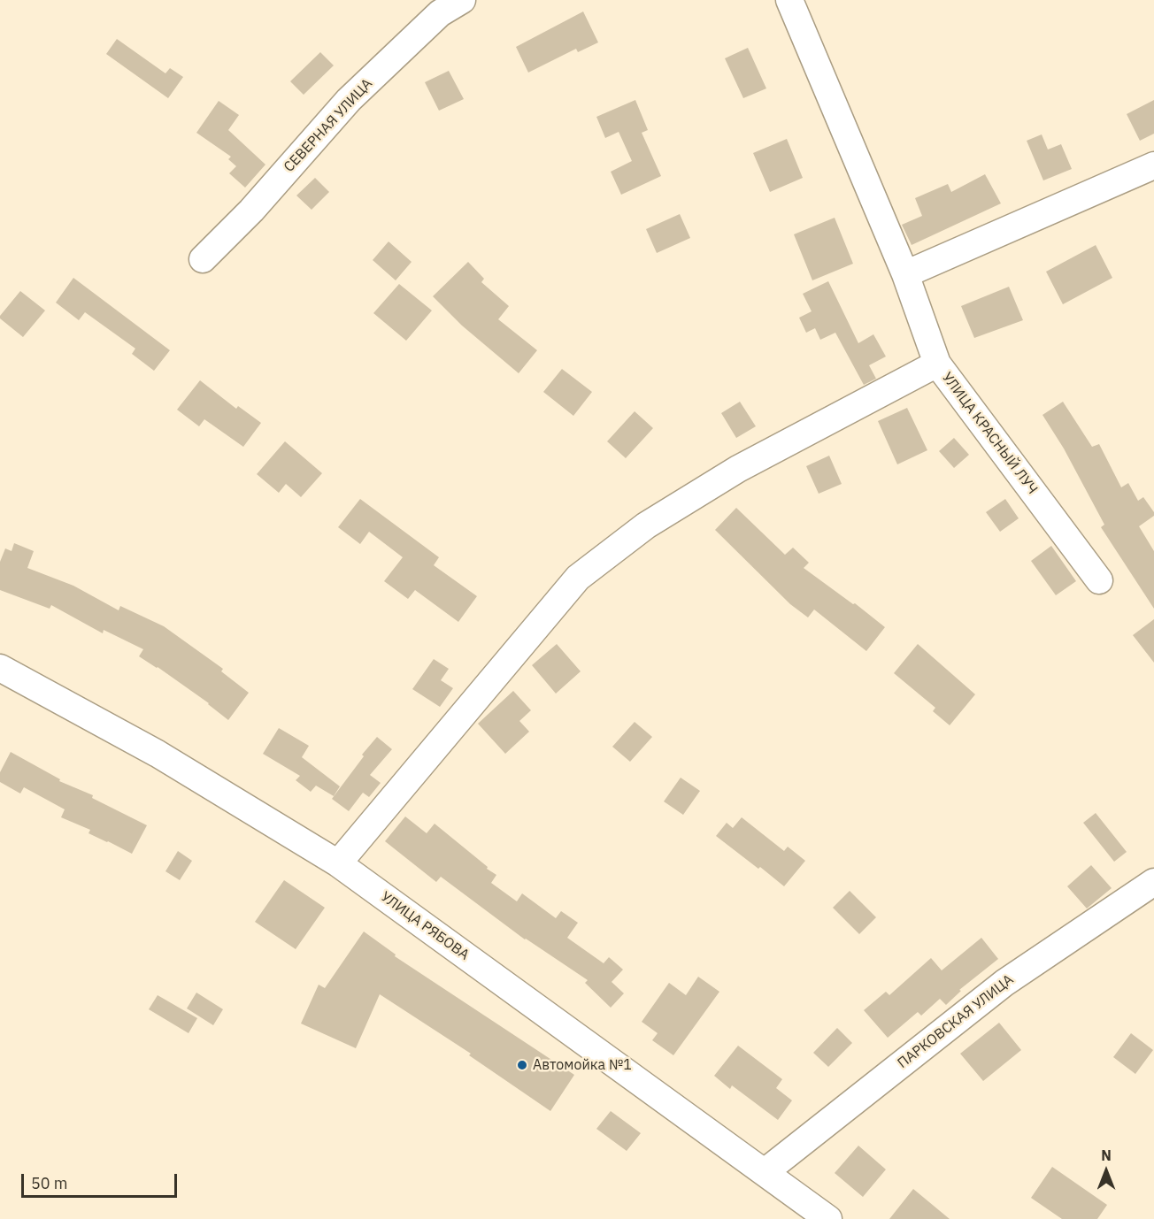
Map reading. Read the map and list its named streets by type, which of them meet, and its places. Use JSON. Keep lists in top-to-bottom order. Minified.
{"streets":{"street":["СЕВЕРНАЯ УЛИЦА","УЛИЦА КРАСНЫЙ ЛУЧ","УЛИЦА РЯБОВА","ПАРКОВСКАЯ УЛИЦА"]},"crossings":[["УЛИЦА РЯБОВА","ПАРКОВСКАЯ УЛИЦА"]],"places":["Автомойка №1"],"scale_bar":"50 m","north":"top"}
